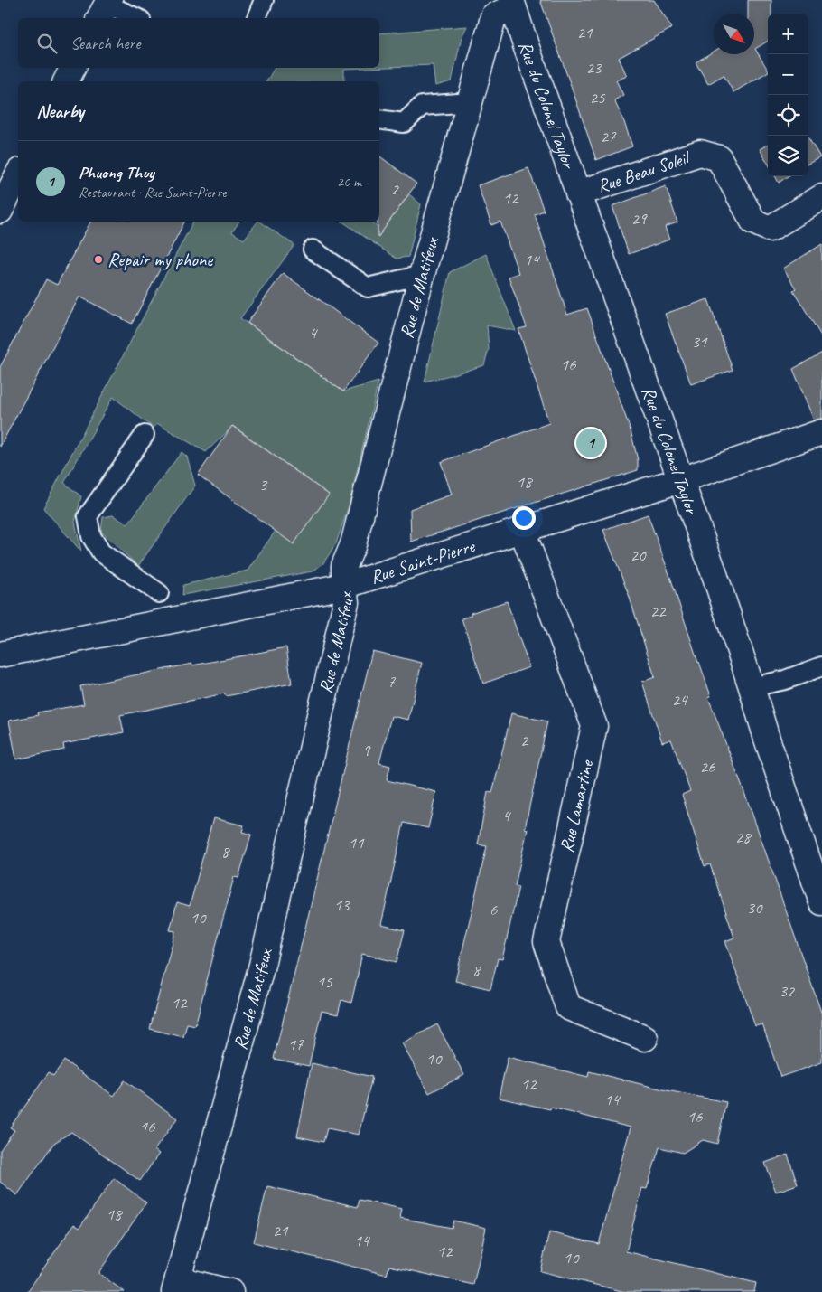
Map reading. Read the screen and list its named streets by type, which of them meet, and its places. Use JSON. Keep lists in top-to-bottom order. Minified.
{"streets":{"street":["Rue du Colonel Taylor","Rue Beau Soleil","Rue de Matifeux","Rue Saint-Pierre","Rue Lamartine"]},"crossings":[["Rue du Colonel Taylor","Rue Beau Soleil"],["Rue du Colonel Taylor","Rue de Matifeux"],["Rue du Colonel Taylor","Rue Saint-Pierre"],["Rue de Matifeux","Rue Saint-Pierre"],["Rue Saint-Pierre","Rue Lamartine"]],"places":["Repair my phone"],"house_numbers":["21","23","25","27","2","12","29","14","4","31","16","18","3","20","22","7","24","2","9","26","4","28","11","8","13","30","6","10","8","15","32","12","17","10","12","14","16","16","18","21","14","12","10"],"north":"bottom right","page":{"map_buttons":["+","−"],"search":"Search here","heading":"Nearby","list":[{"mark":"1","name":"Phuong Thuy","note":"Restaurant · Rue Saint-Pierre","value":"20 m"}],"pins":"1"}}
